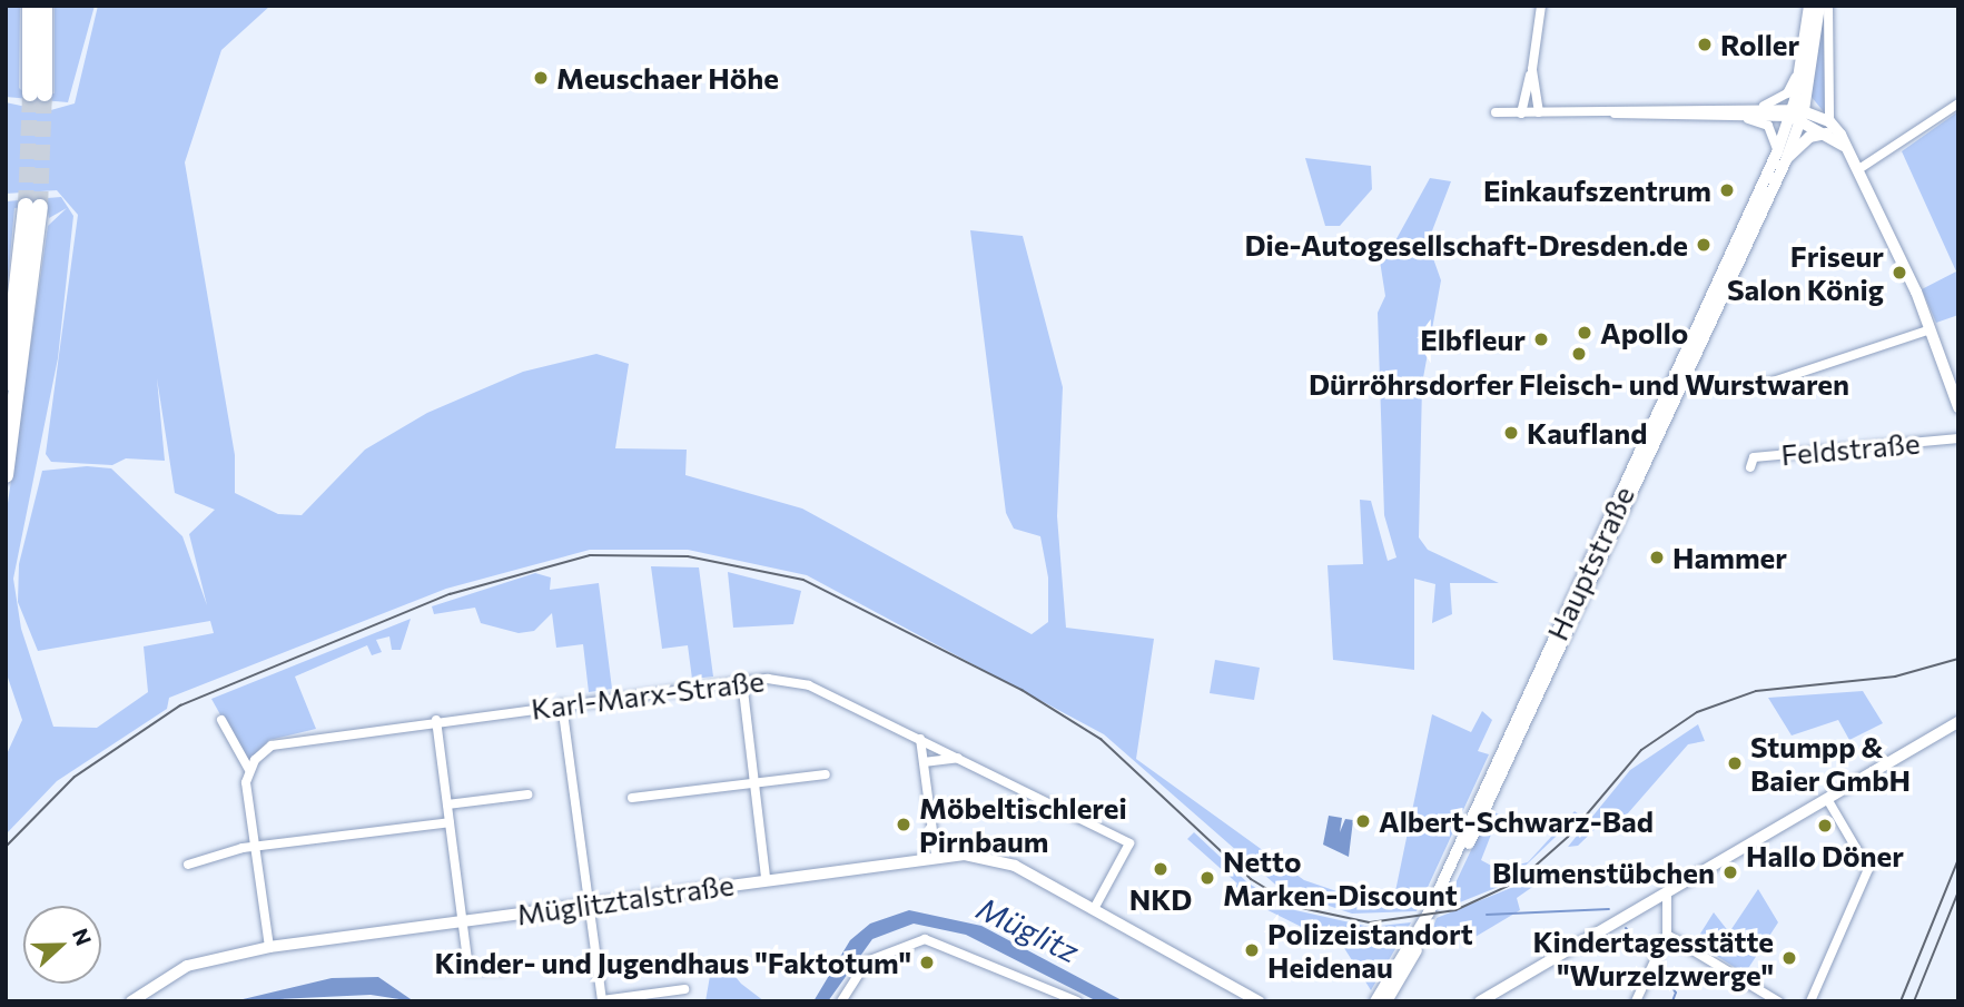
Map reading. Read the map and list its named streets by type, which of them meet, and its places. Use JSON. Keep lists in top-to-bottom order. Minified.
{"streets":{"main road":["Hauptstraße","Müglitztalstraße"],"street":["Feldstraße","Karl-Marx-Straße"]},"crossings":[["Karl-Marx-Straße","Müglitztalstraße"]],"water":["Müglitz"],"places":["Roller","Meuschaer Höhe","Einkaufszentrum","Die-Autogesellschaft-Dresden.de","Friseur Salon König","Apollo","Elbfleur","Dürröhrsdorfer Fleisch- und Wurstwaren","Kaufland","Hammer","Stumpp & Baier GmbH","Albert-Schwarz-Bad","Möbeltischlerei Pirnbaum","Hallo Döner","NKD","Blumenstübchen","Netto Marken-Discount","Polizeistandort Heidenau","Kindertagesstätte \"Wurzelzwerge\"","Kinder- und Jugendhaus \"Faktotum\""],"north":"right"}
